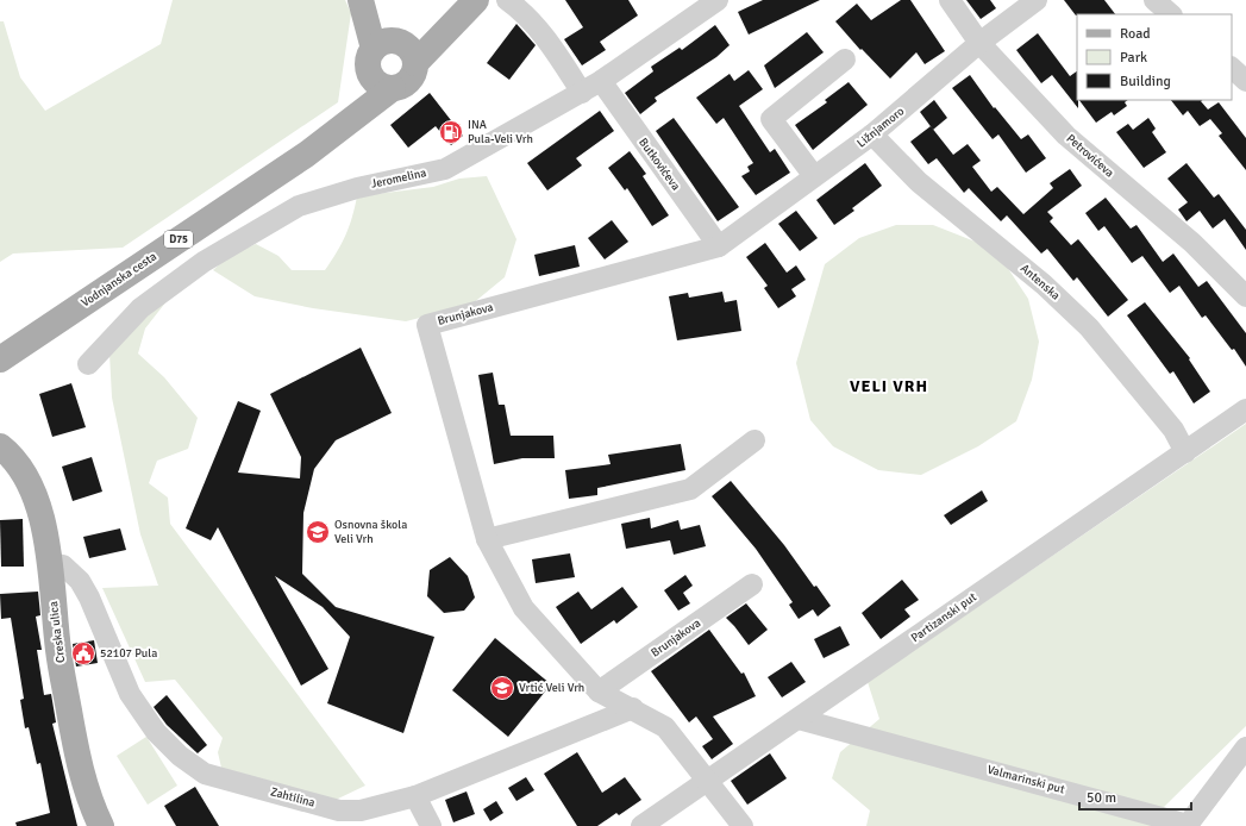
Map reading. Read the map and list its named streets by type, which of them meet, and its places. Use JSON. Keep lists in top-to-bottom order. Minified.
{"streets":{"main road":["D75","Vodnjanska cesta","Creska ulica"],"street":["Ližnjamoro","Petrovićeva","Butkovićeva","Jeromelina","Antenska","Brunjakova","Partizanski put","Valmarinski put","Zahtilina"]},"crossings":[["Ližnjamoro","Petrovićeva"],["Ližnjamoro","Butkovićeva"],["Ližnjamoro","Antenska"],["Ližnjamoro","Brunjakova"],["Butkovićeva","Jeromelina"],["Butkovićeva","Brunjakova"],["D75","Vodnjanska cesta"],["Antenska","Partizanski put"],["Brunjakova","Partizanski put"],["Brunjakova","Zahtilina"],["Partizanski put","Valmarinski put"],["Creska ulica","Zahtilina"]],"districts":["VELI VRH"],"places":{"fuel station":["INA Pula-Veli Vrh"],"school or university":["Osnovna škola Veli Vrh","Vrtić Veli Vrh"],"public building":["52107 Pula"]},"legend":["Road","Park","Building"],"scale_bar":"50 m"}
